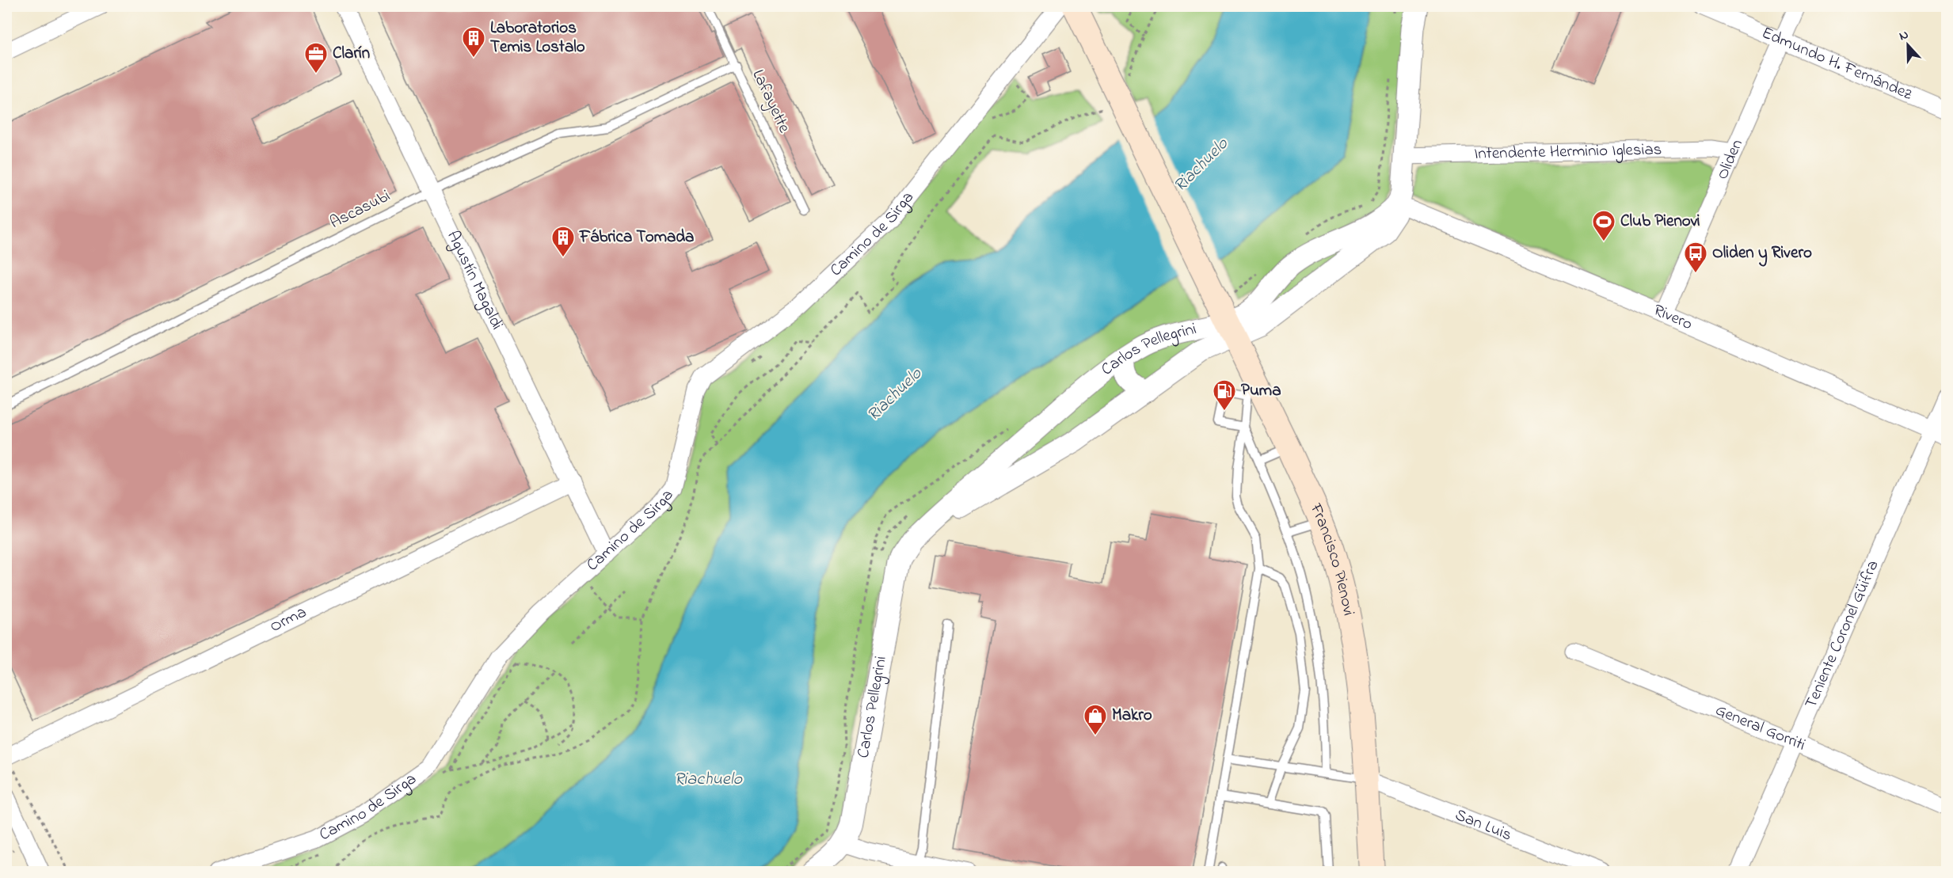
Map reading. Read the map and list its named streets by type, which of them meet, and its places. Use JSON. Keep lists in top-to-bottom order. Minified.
{"streets":{"main road":["Francisco Pienovi"],"street":["Edmundo H. Fernández","Intendente Herminio Iglesias","Oliden","Camino de Sirga","Agustín Magaldi","Rivero","Carlos Pellegrini","Orma","Teniente Coronel Güifra","General Gorriti","San Luis"],"lane":["Lafayette","Ascasubi"]},"crossings":[["Edmundo H. Fernández","Oliden"],["Lafayette","Ascasubi"],["Intendente Herminio Iglesias","Oliden"],["Intendente Herminio Iglesias","Carlos Pellegrini"],["Oliden","Rivero"],["Ascasubi","Agustín Magaldi"],["Camino de Sirga","Agustín Magaldi"],["Agustín Magaldi","Orma"],["Rivero","Carlos Pellegrini"],["Rivero","Teniente Coronel Güifra"],["Carlos Pellegrini","Francisco Pienovi"],["Francisco Pienovi","San Luis"],["Teniente Coronel Güifra","General Gorriti"]],"water":["Riachuelo"],"places":{"building":["Laboratorios Temis Lostalo","Fábrica Tomada"],"office":["Clarín"],"sports":["Club Pienovi"],"bus stop":["Oliden y Rivero"],"fuel station":["Puma"],"shop":["Makro"]},"north":"top"}
